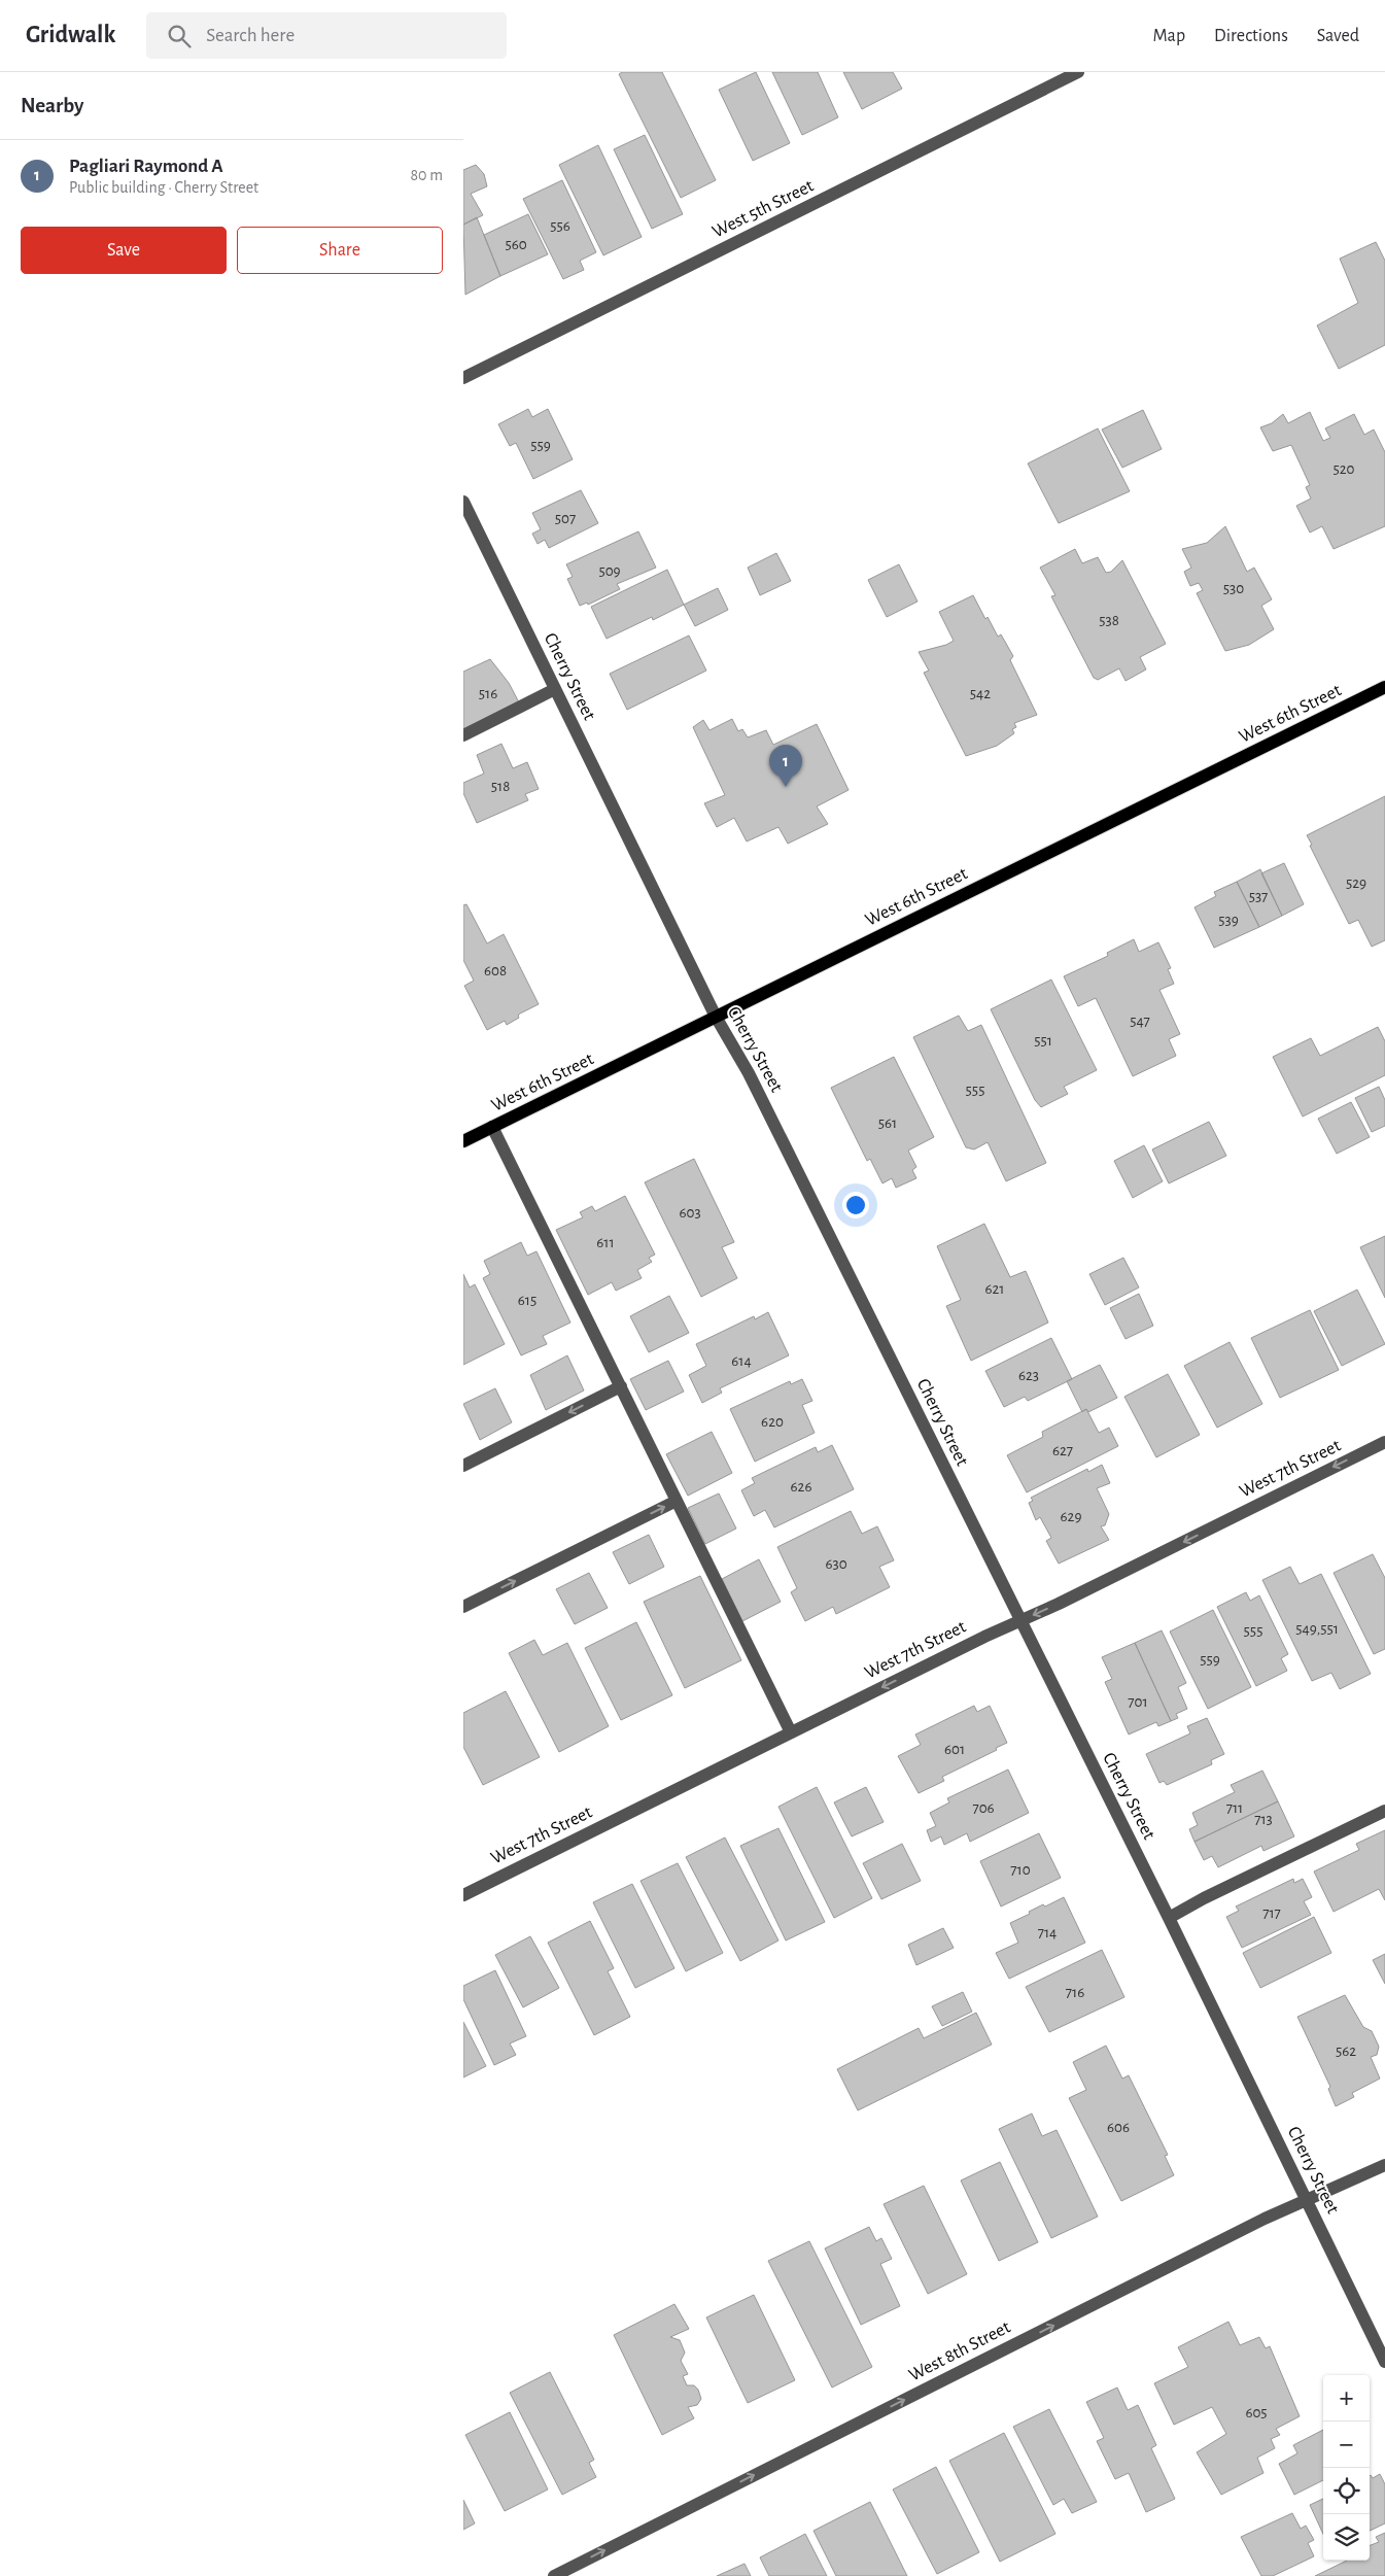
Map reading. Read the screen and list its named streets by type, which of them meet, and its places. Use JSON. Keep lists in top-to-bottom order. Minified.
{"streets":{"main road":["West 6th Street"],"street":["West 5th Street","Cherry Street","West 7th Street","West 8th Street"]},"crossings":[["Cherry Street","West 6th Street"],["Cherry Street","West 7th Street"],["Cherry Street","West 8th Street"]],"one_way":["West 7th Street","West 8th Street"],"house_numbers":["556","560","559","520","507","509","530","538","516","542","518","529","537","539","608","547","551","555","561","603","611","621","615","614","623","620","627","626","629","630","549,551","555","559","701","601","706","711","713","710","717","714","716","562","606","605"],"page":{"header":"Gridwalk","search":"Search here","nav":["Map","Directions","Saved"],"heading":"Nearby","list":[{"mark":"1","name":"Pagliari Raymond A","note":"Public building · Cherry Street","value":"80 m"}],"buttons":["Save","Share"],"pins":"1","map_buttons":["+","−"]}}
